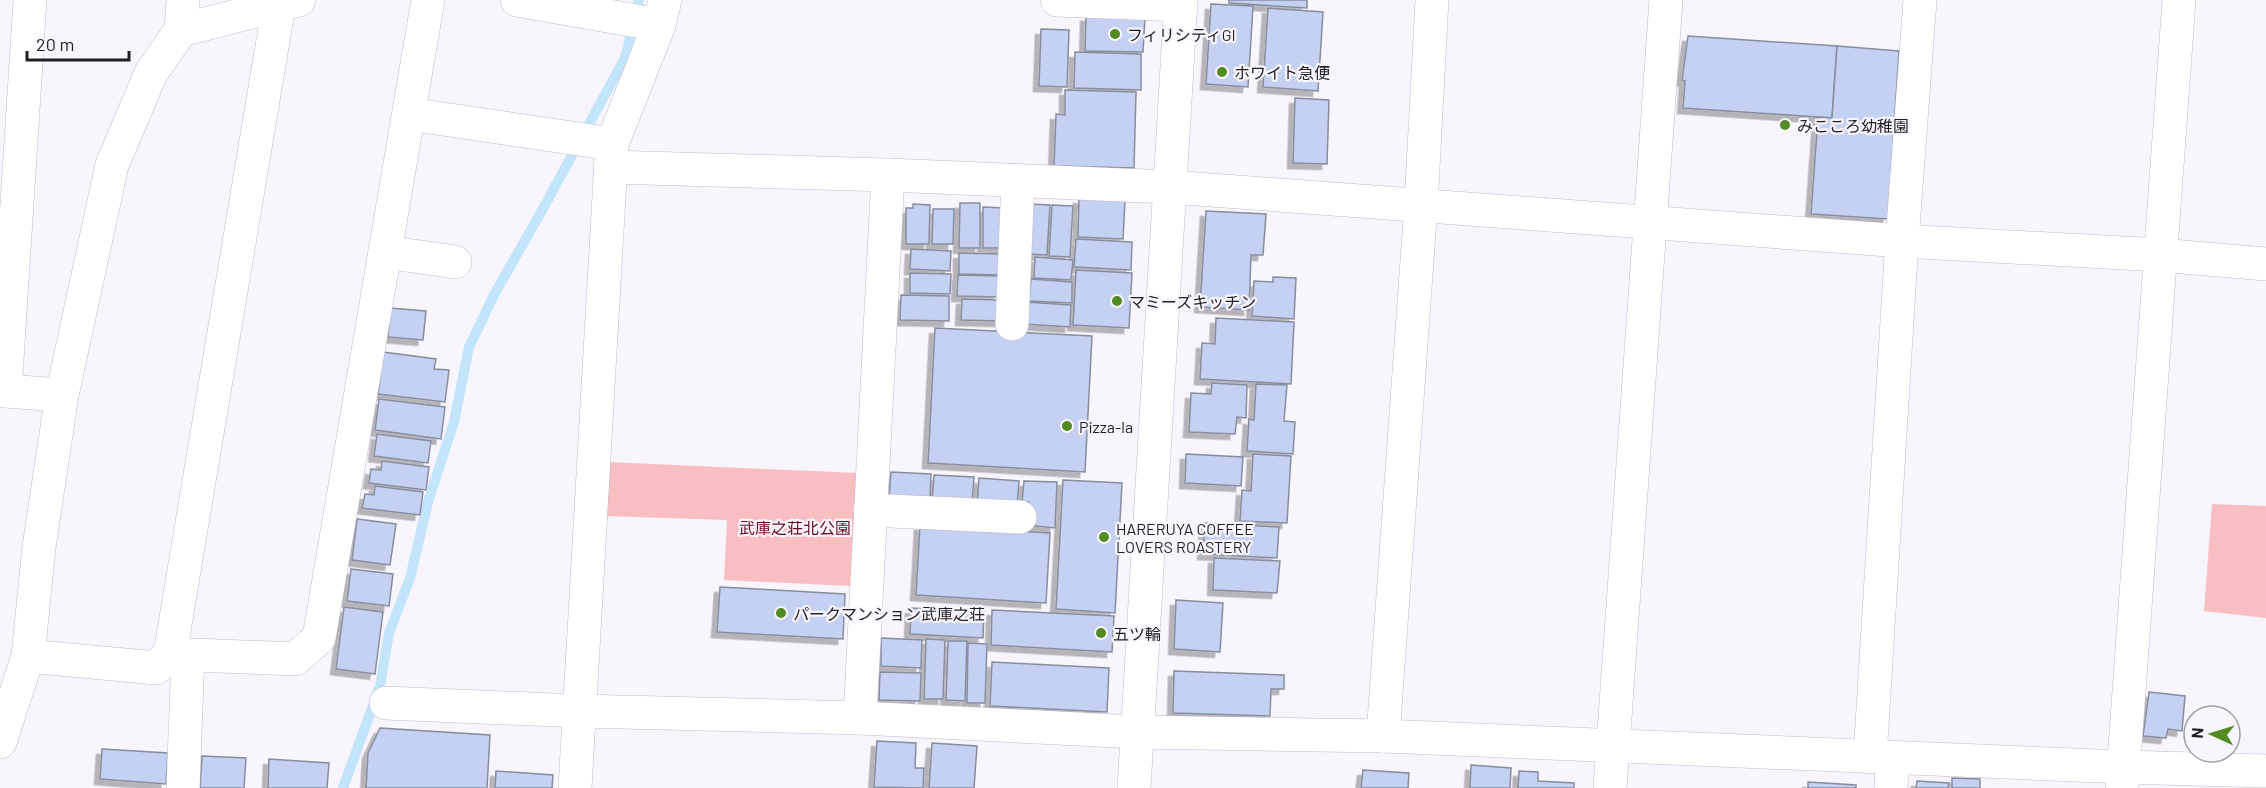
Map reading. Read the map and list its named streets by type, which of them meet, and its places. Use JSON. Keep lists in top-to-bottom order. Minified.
{"parks":["武庫之荘北公園"],"places":["フィリシティGI","ホワイト急便","みこころ幼稚園","マミーズキッチン","Pizza-la","HARERUYA COFFEE LOVERS ROASTERY","パークマンション武庫之荘","五ツ輪"],"scale_bar":"20 m","north":"left"}
